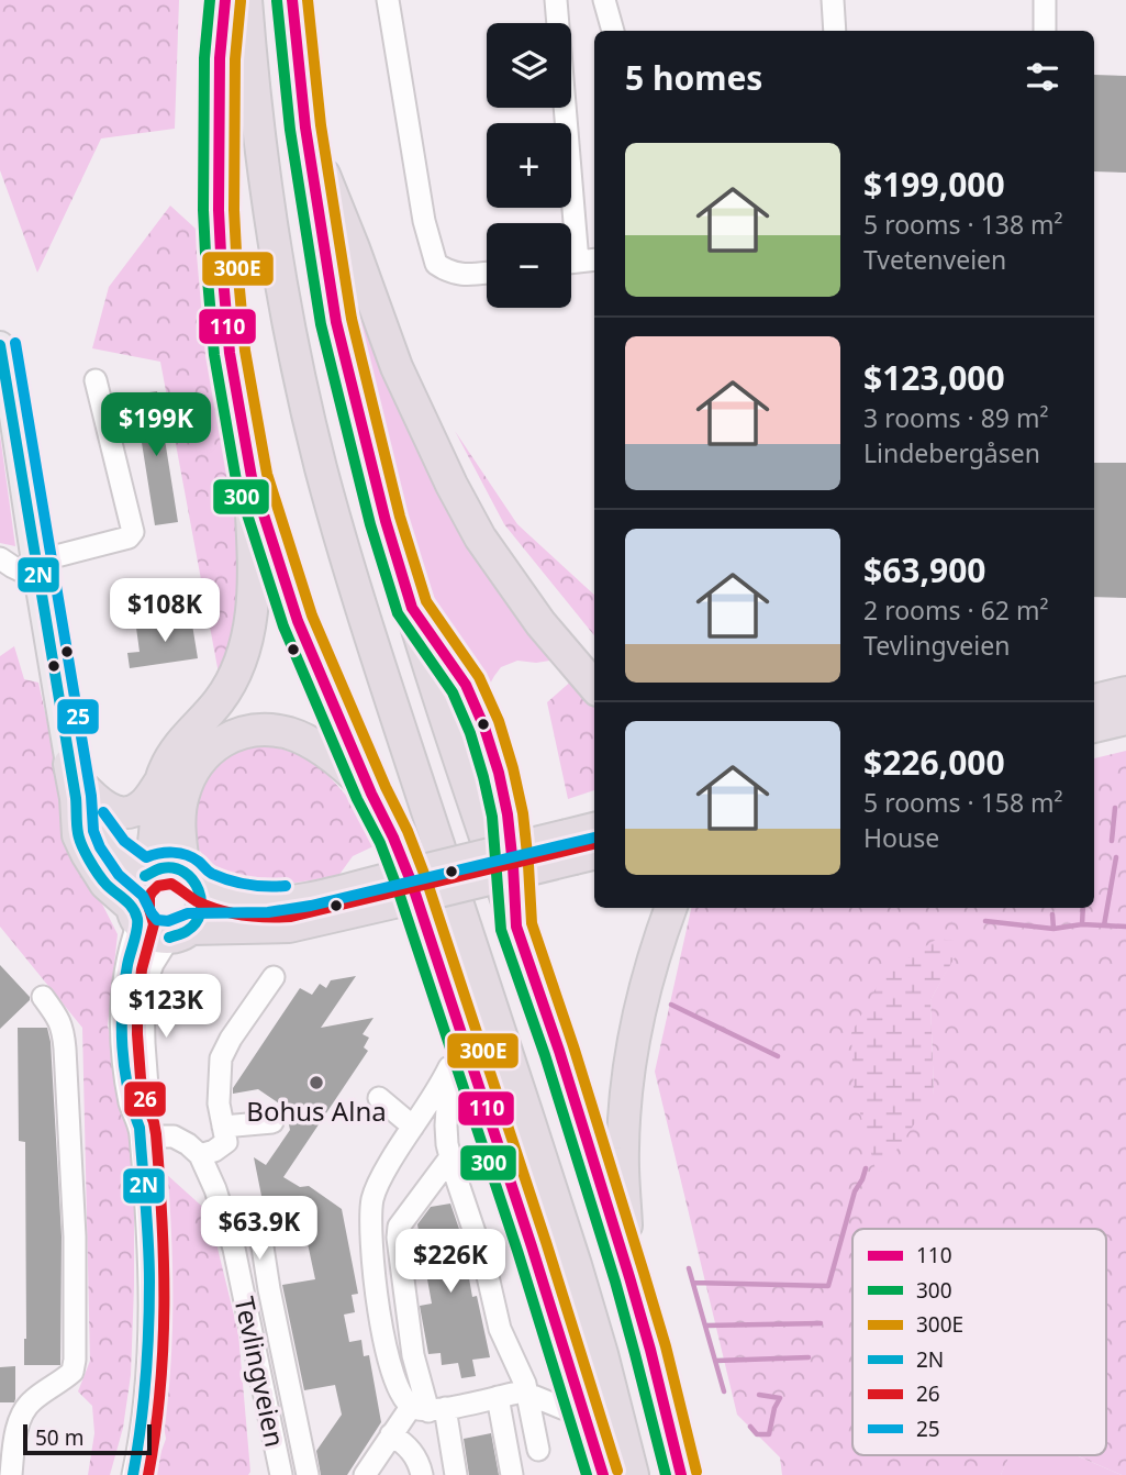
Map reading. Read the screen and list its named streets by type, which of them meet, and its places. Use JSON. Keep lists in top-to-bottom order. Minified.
{"streets":{"street":["Tevlingveien"]},"places":["Bohus Alna"],"lines":["transit line 110","transit line 300","transit line 300E","transit line 25","transit line 2N","transit line 26"],"legend":["110","300","300E","2N","26","25"],"scale_bar":"50 m","page":{"map_buttons":["+","−"],"heading":"5 homes","list":[{"name":"$199,000","note":"5 rooms · 138 m² · Tvetenveien"},{"name":"$123,000","note":"3 rooms · 89 m² · Lindebergåsen"},{"name":"$63,900","note":"2 rooms · 62 m² · Tevlingveien"},{"name":"$226,000","note":"5 rooms · 158 m² · House"}],"price":["$199K","$108K","$123K","$63.9K","$226K"],"scale":"50 m"}}
